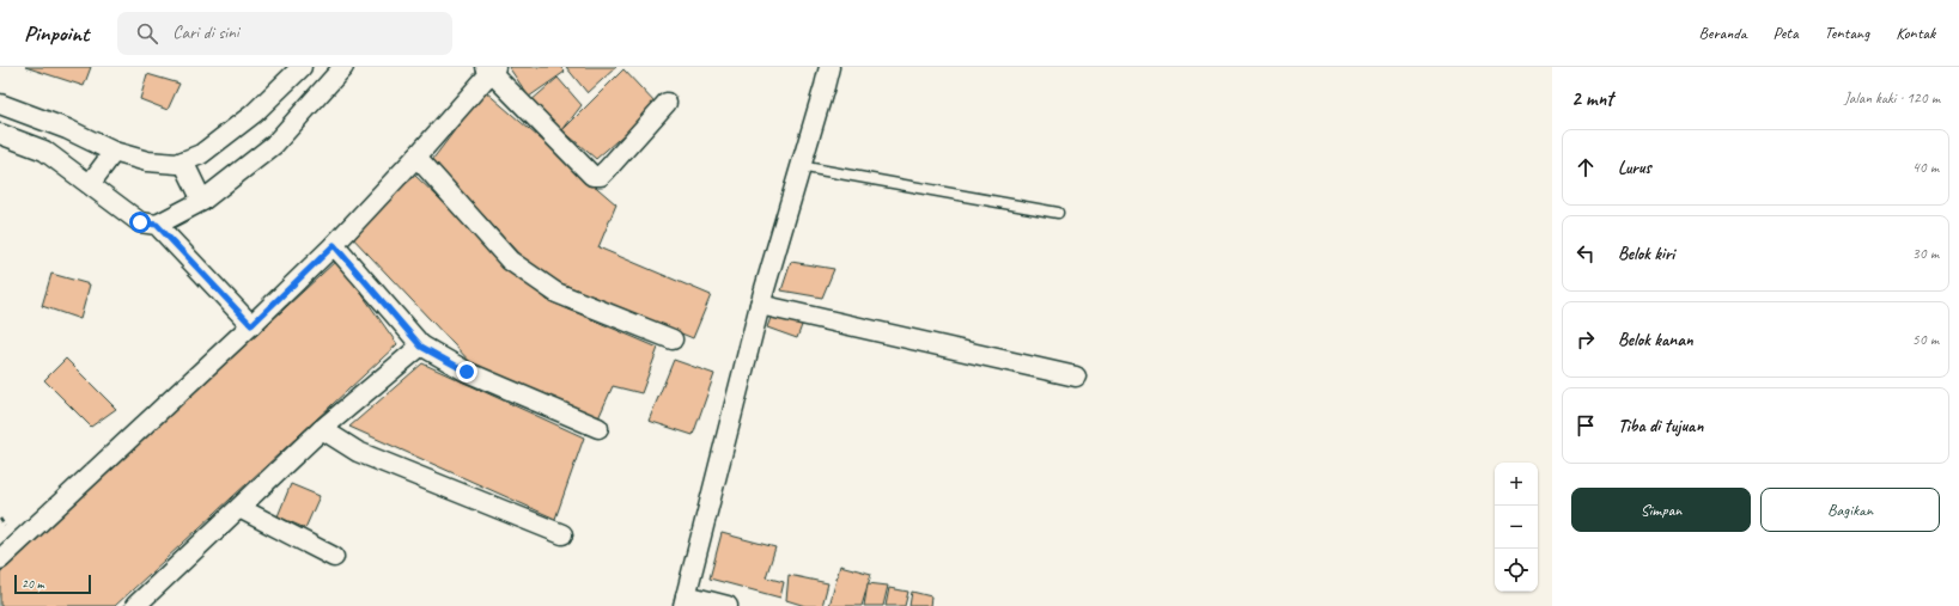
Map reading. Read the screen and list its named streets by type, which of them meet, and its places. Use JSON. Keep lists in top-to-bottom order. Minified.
{"scale_bar":"20 m","page":{"header":"Pinpoint","search":"Cari di sini","nav":["Beranda","Peta","Tentang","Kontak"],"heading":["2 mnt","Jalan kaki · 120 m"],"list":[["Lurus","40 m"],["Belok kiri","30 m"],["Belok kanan","50 m"],"Tiba di tujuan"],"map_buttons":["+","−"],"buttons":["Simpan","Bagikan"],"scale":"20 m"}}
